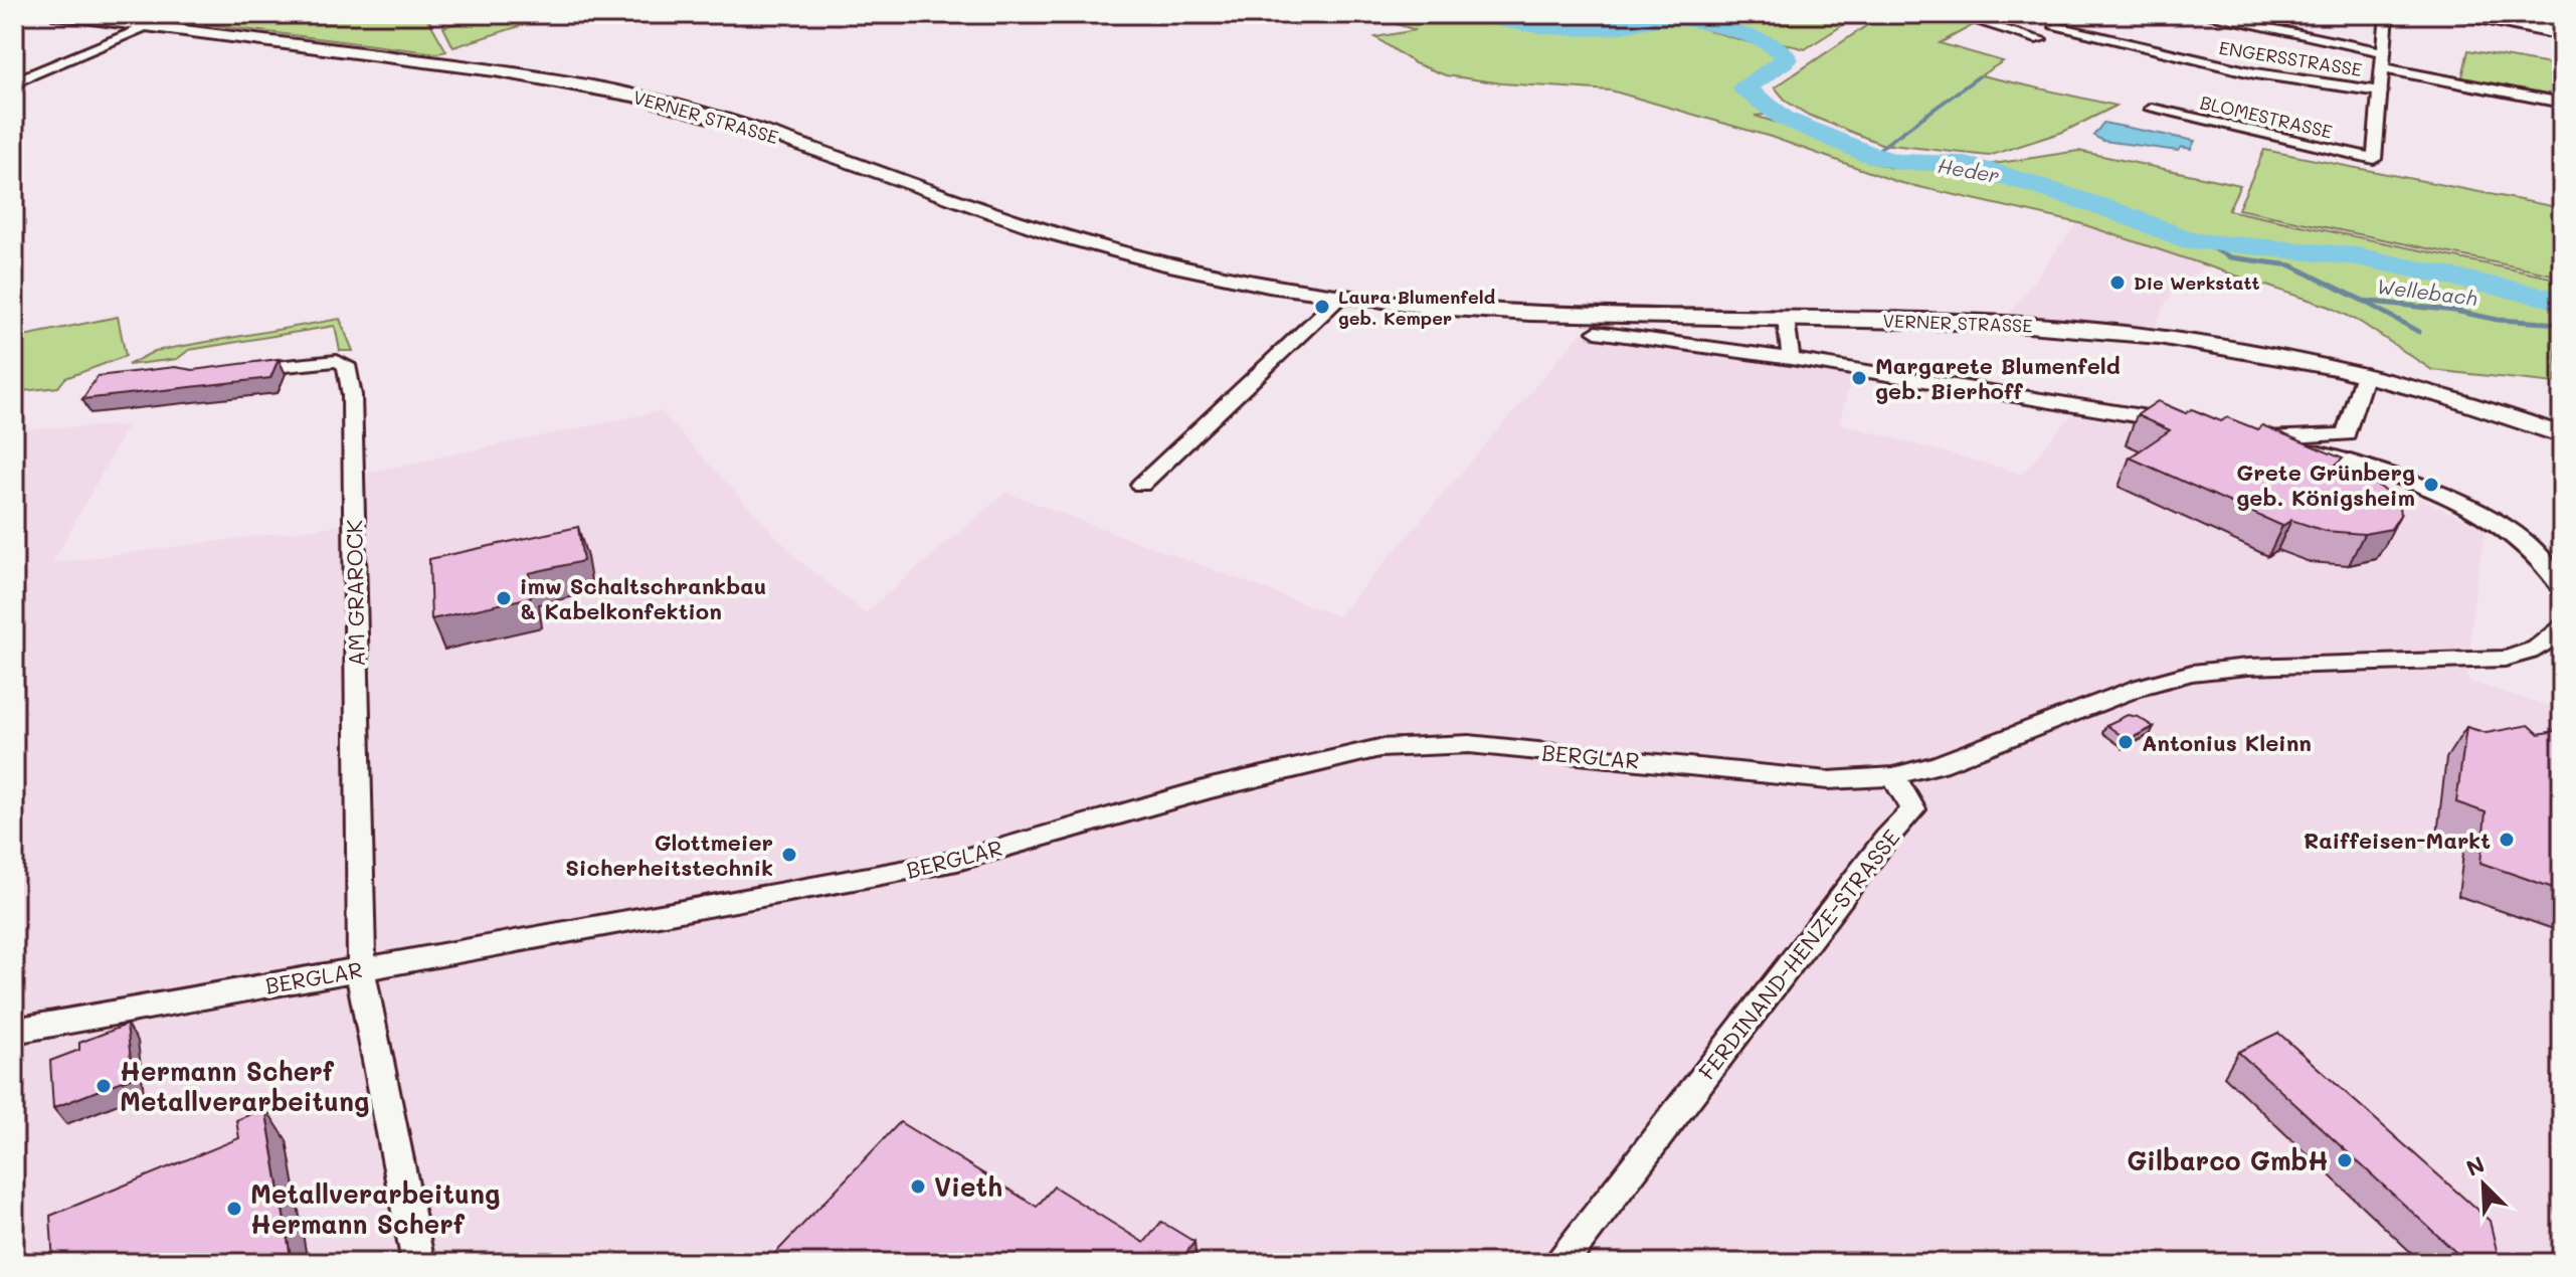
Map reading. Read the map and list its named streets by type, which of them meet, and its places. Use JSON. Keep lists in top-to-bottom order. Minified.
{"streets":{"main road":["VERNER STRASSE"],"street":["ENGERSSTRASSE","BLOMESTRASSE","AM GRAROCK","BERGLAR","FERDINAND-HENZE-STRASSE"]},"crossings":[["ENGERSSTRASSE","BLOMESTRASSE"],["AM GRAROCK","BERGLAR"],["BERGLAR","FERDINAND-HENZE-STRASSE"]],"water":["Heder","Wellebach"],"places":["Die Werkstatt","Laura Blumenfeld geb. Kemper","Margarete Blumenfeld geb. Bierhoff","Grete Grünberg geb. Königsheim","imw Schaltschrankbau & Kabelkonfektion","Antonius Kleinn","Raiffeisen-Markt","Glottmeier Sicherheitstechnik","Hermann Scherf Metallverarbeitung","Gilbarco GmbH","Vieth","Metallverarbeitung Hermann Scherf"],"north":"top left"}
